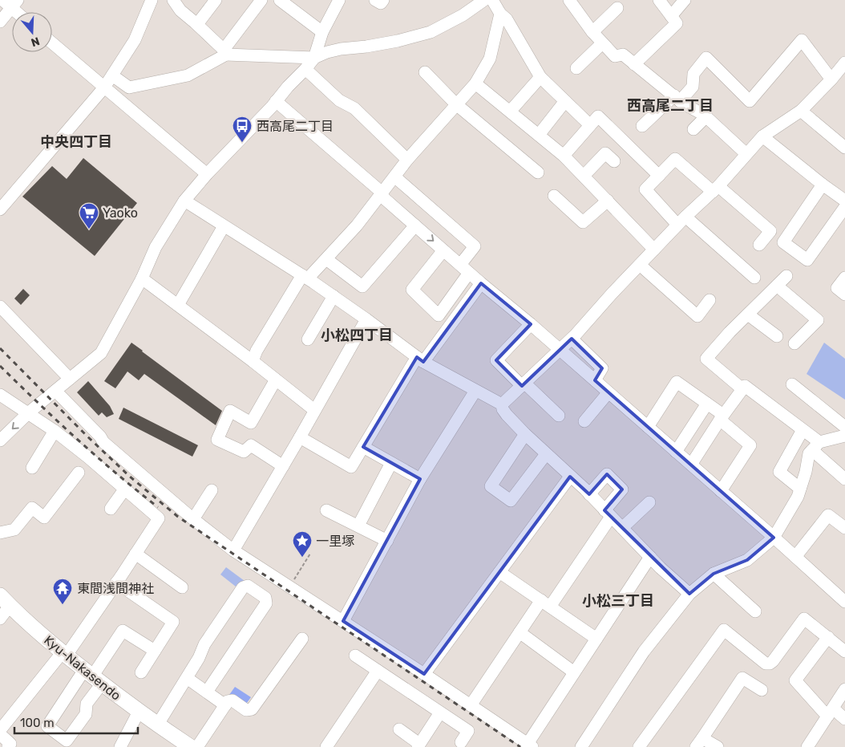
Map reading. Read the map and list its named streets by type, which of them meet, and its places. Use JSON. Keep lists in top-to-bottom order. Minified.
{"streets":{"main road":["Kyu-Nakasendo"]},"districts":["西高尾二丁目","中央四丁目","小松四丁目","小松三丁目"],"places":{"bus stop":["西高尾二丁目"],"supermarket":["Yaoko"],"place":["一里塚"],"temple":["東間浅間神社"]},"scale_bar":"100 m","north":"bottom"}
